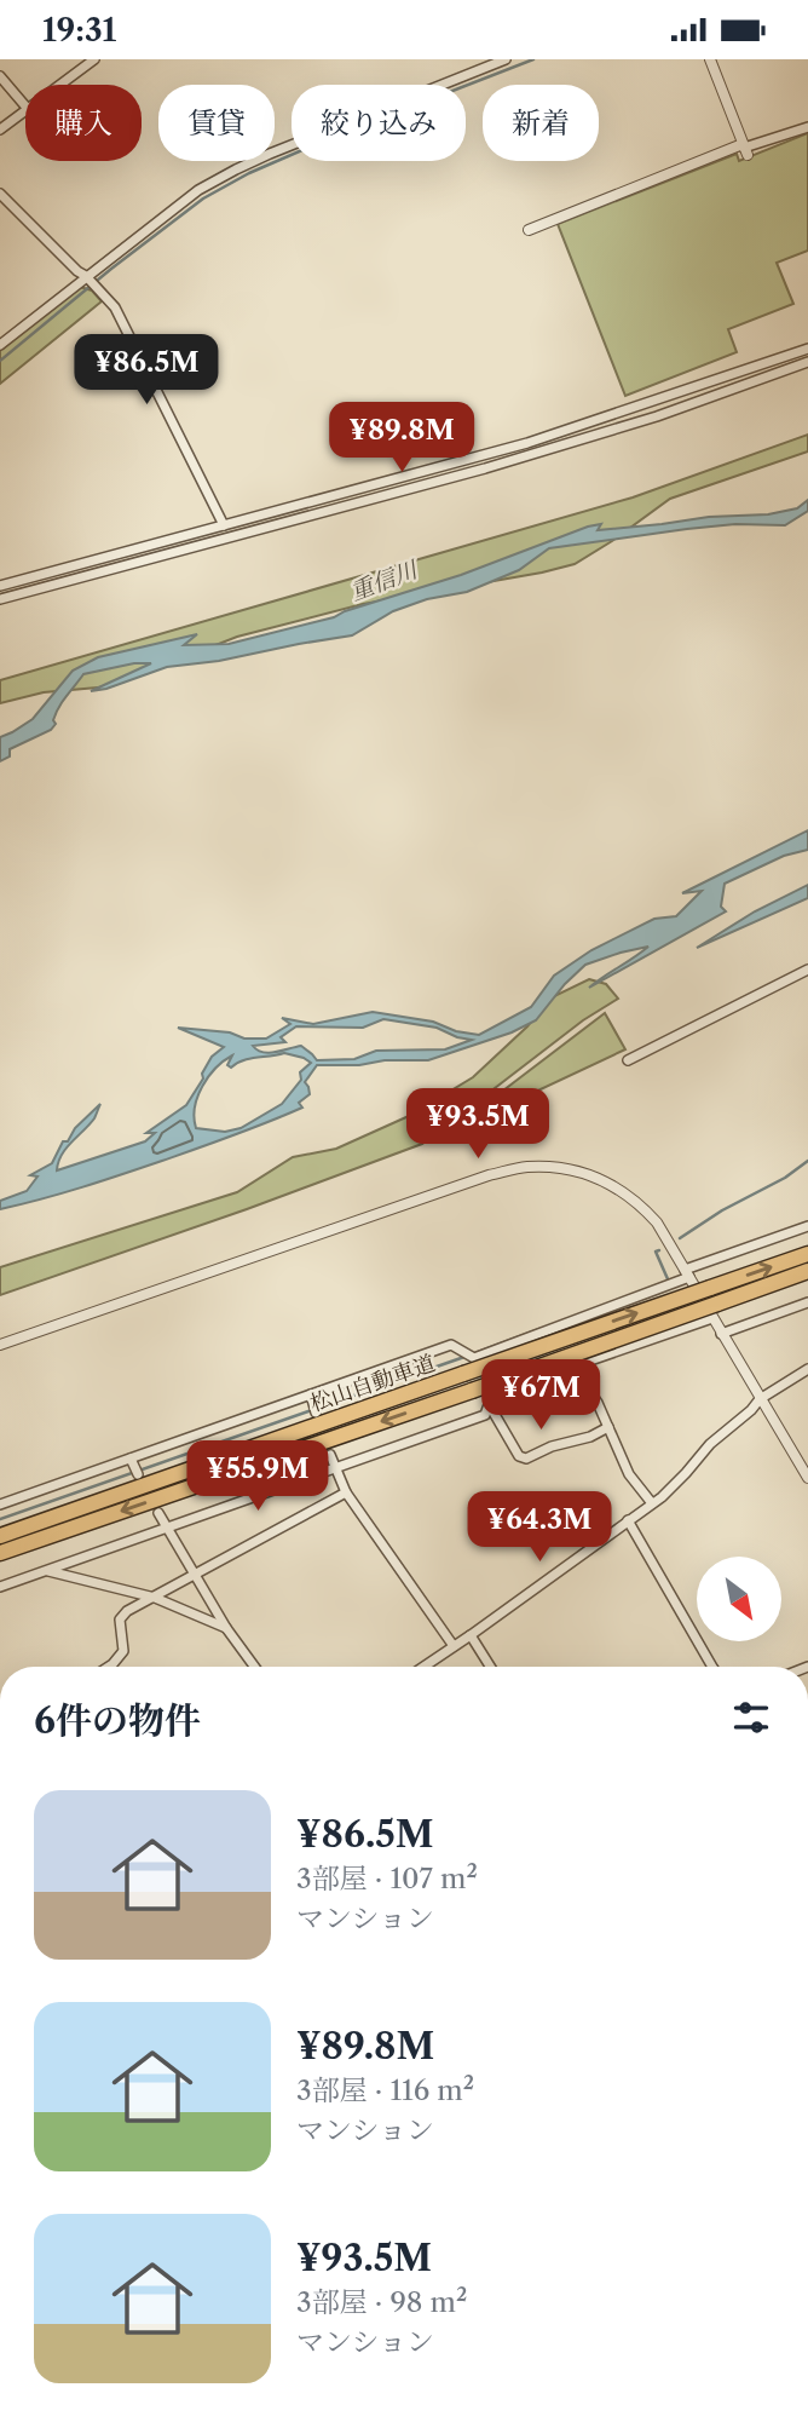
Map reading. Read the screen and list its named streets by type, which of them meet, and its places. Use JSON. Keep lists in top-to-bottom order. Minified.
{"streets":{"highway":["松山自動車道"]},"water":["重信川"],"north":"bottom right","page":{"status":"19:31","chip":["購入","賃貸","絞り込み","新着"],"price":["¥86.5M","¥89.8M","¥93.5M","¥67M","¥55.9M","¥64.3M"],"heading":"6件の物件","list":[{"name":"¥86.5M","note":"3部屋 · 107 m² · マンション"},{"name":"¥89.8M","note":"3部屋 · 116 m² · マンション"},{"name":"¥93.5M","note":"3部屋 · 98 m² · マンション"}]}}
